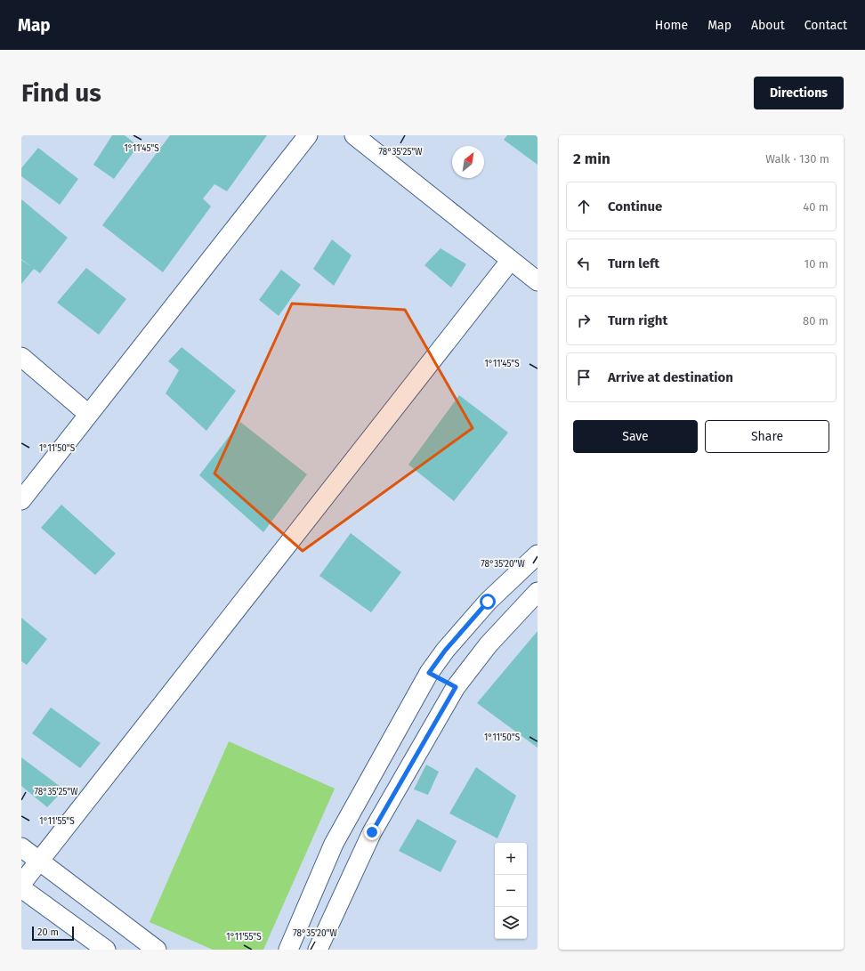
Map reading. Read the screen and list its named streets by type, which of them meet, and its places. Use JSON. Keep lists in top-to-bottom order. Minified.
{"scale_bar":"20 m","north":"top right","page":{"header":"Map","nav":["Home","Map","About","Contact"],"buttons":["Directions",["Save","Share"]],"title":"Find us","heading":["2 min","Walk · 130 m"],"list":[["Continue","40 m"],["Turn left","10 m"],["Turn right","80 m"],"Arrive at destination"],"map_buttons":["+","−"],"scale":"20 m"},"coordinates":["1°11'45\"S","78°35'25\"W","1°11'50\"S","78°35'20\"W","1°11'55\"S"]}
